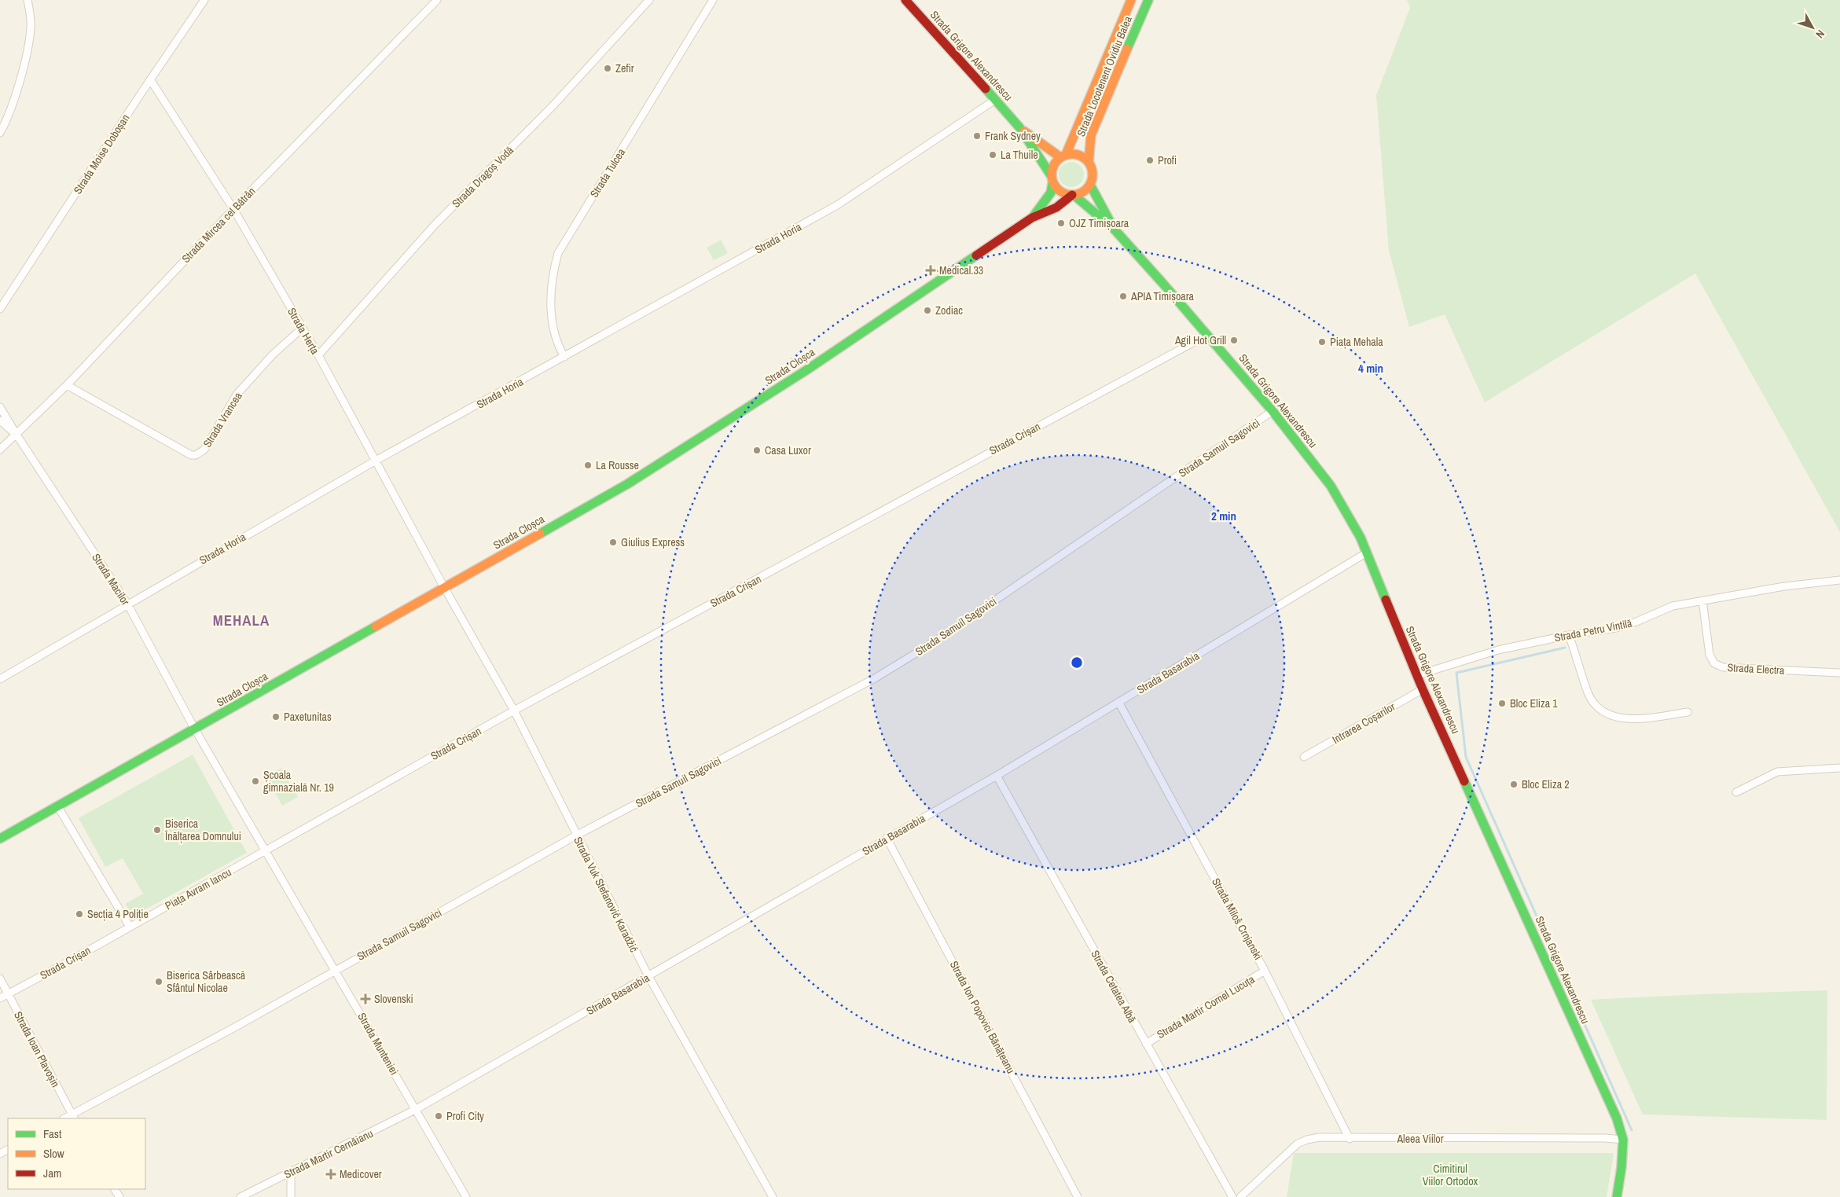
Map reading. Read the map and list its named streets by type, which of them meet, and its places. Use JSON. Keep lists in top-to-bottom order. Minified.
{"streets":{"main road":["Strada Grigore Alexandrescu","Strada Locotenent Ovidiu Balea","Strada Cloșca"],"street":["Strada Moise Doboșan","Strada Tulcea","Strada Dragoș Vodă","Strada Mircea cel Bătrân","Strada Horia","Strada Herța","Strada Vrancea","Strada Crișan","Strada Samuil Sagovici","Strada Macilor","Strada Petru Vintilă","Strada Electra","Strada Basarabia","Intrarea Coșarilor","Piața Avram Iancu","Strada Vuk Stefanović Karadžić","Strada Miloš Crnjanski","Strada Cetatea Albă","Strada Martir Cornel Lucuța","Strada Ion Popovici Bănățeanu","Strada Munteniei","Strada Ioan Plavoșin","Aleea Viilor","Strada Martir Cernăianu"]},"crossings":[["Strada Grigore Alexandrescu","Strada Locotenent Ovidiu Balea"],["Strada Grigore Alexandrescu","Strada Horia"],["Strada Grigore Alexandrescu","Strada Cloșca"],["Strada Grigore Alexandrescu","Strada Crișan"],["Strada Grigore Alexandrescu","Strada Samuil Sagovici"],["Strada Grigore Alexandrescu","Strada Petru Vintilă"],["Strada Grigore Alexandrescu","Strada Basarabia"],["Strada Grigore Alexandrescu","Intrarea Coșarilor"],["Strada Grigore Alexandrescu","Aleea Viilor"],["Strada Locotenent Ovidiu Balea","Strada Cloșca"],["Strada Moise Doboșan","Strada Herța"],["Strada Tulcea","Strada Horia"],["Strada Dragoș Vodă","Strada Herța"],["Strada Mircea cel Bătrân","Strada Herța"],["Strada Mircea cel Bătrân","Strada Vrancea"],["Strada Mircea cel Bătrân","Strada Macilor"],["Strada Horia","Strada Herța"],["Strada Horia","Strada Macilor"],["Strada Herța","Strada Cloșca"],["Strada Herța","Strada Vrancea"],["Strada Herța","Strada Vuk Stefanović Karadžić"],["Strada Cloșca","Strada Macilor"],["Strada Cloșca","Strada Vuk Stefanović Karadžić"],["Strada Crișan","Piața Avram Iancu"],["Strada Crișan","Strada Vuk Stefanović Karadžić"],["Strada Crișan","Strada Munteniei"],["Strada Crișan","Strada Ioan Plavoșin"],["Strada Samuil Sagovici","Strada Vuk Stefanović Karadžić"],["Strada Samuil Sagovici","Strada Munteniei"],["Strada Samuil Sagovici","Strada Ioan Plavoșin"],["Strada Petru Vintilă","Strada Electra"],["Strada Basarabia","Strada Vuk Stefanović Karadžić"],["Strada Basarabia","Strada Miloš Crnjanski"],["Strada Basarabia","Strada Cetatea Albă"],["Strada Basarabia","Strada Ion Popovici Bănățeanu"],["Strada Basarabia","Strada Munteniei"],["Strada Basarabia","Strada Martir Cernăianu"],["Piața Avram Iancu","Strada Munteniei"],["Strada Miloš Crnjanski","Strada Martir Cornel Lucuța"],["Strada Miloš Crnjanski","Aleea Viilor"],["Strada Cetatea Albă","Strada Martir Cornel Lucuța"],["Strada Munteniei","Strada Martir Cernăianu"]],"districts":["MEHALA"],"parks":["Cimitirul Viilor Ortodox"],"places":{"other":["Zefir","Frank Sydney","La Thuile","Profi","OJZ Timișoara","APIA Timișoara","Zodiac","Agil Hot Grill","Piața Mehala","Casa Luxor","La Rousse","Giulius Express","Bloc Eliza 1","Paxetunitas","Școala gimnazială Nr. 19","Bloc Eliza 2","Biserica Înălțarea Domnului","Secția 4 Poliție","Biserica Sârbească Sfântul Nicolae","Profi City"],"health":["Medical.33","Slovenski","Medicover"]},"legend":["Fast","Slow","Jam"],"north":"bottom right","rings":["4 min","2 min"]}
